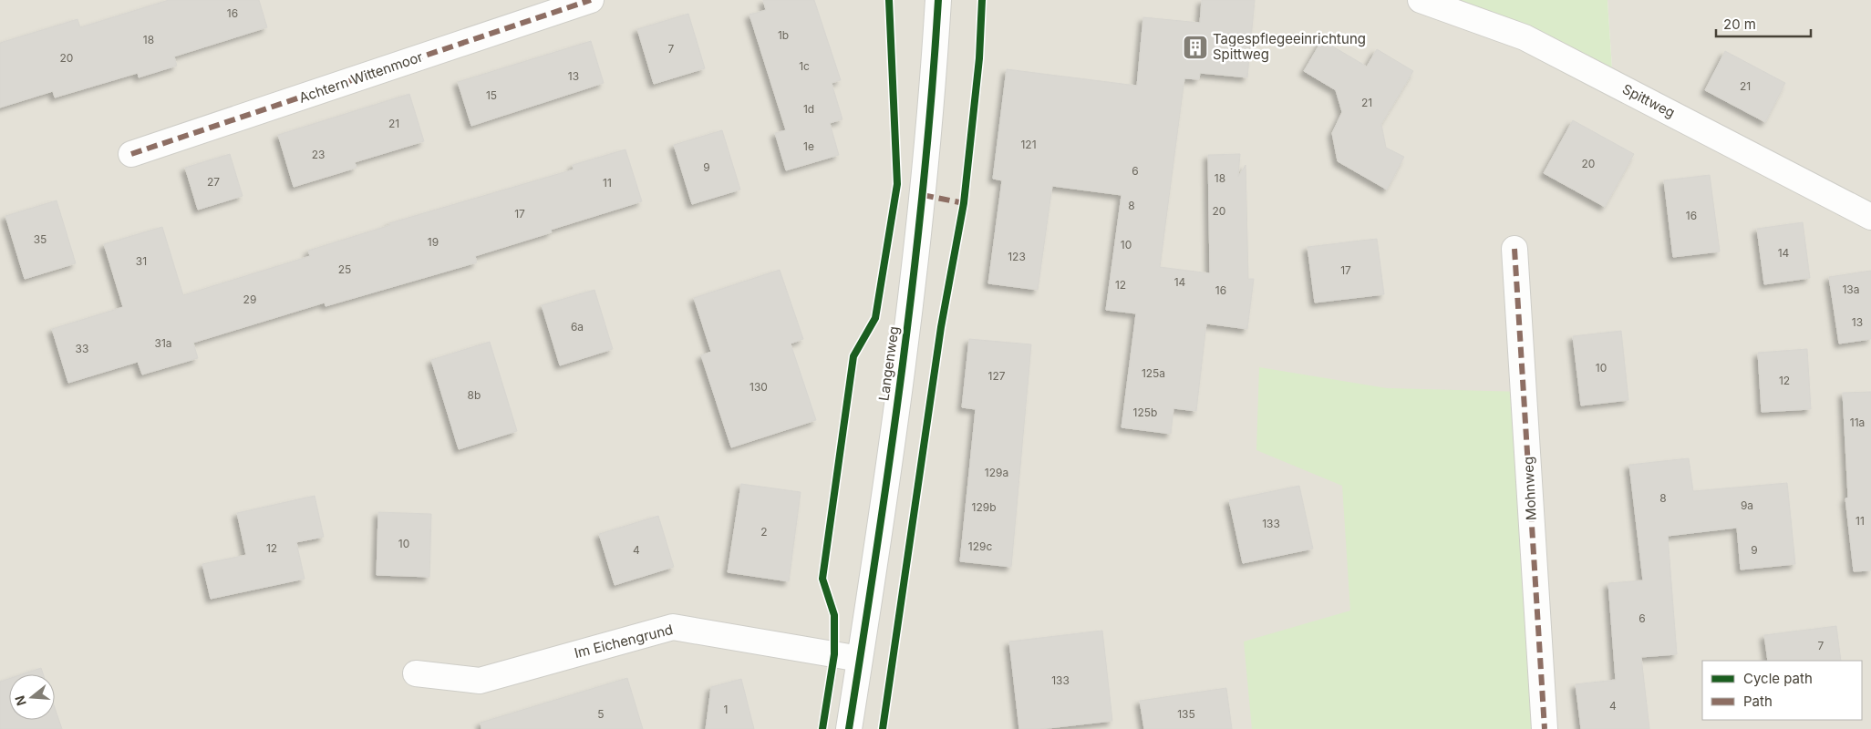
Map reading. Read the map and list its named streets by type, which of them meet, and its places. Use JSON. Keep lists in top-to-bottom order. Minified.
{"streets":{"street":["Achtern Wittenmoor","Spittweg","Langenweg","Mohnweg","Im Eichengrund"]},"crossings":[["Langenweg","Im Eichengrund"]],"places":{"building":["Tagespflegeeinrichtung Spittweg"]},"house_numbers":["16","1b","18","7","20","1c","13","21","15","21","1d","21","121","1e","23","20","9","6","18","27","11","8","20","17","16","35","19","10","14","123","31","25","17","14","12","13a","16","29","13","6a","31a","33","10","125a","127","12","130","8b","125b","11a","129a","8","9a","129b","11","133","2","10","129c","12","4","9","6","7","133","4","1","5","135"],"legend":["Cycle path","Path"],"scale_bar":"20 m","north":"left"}
